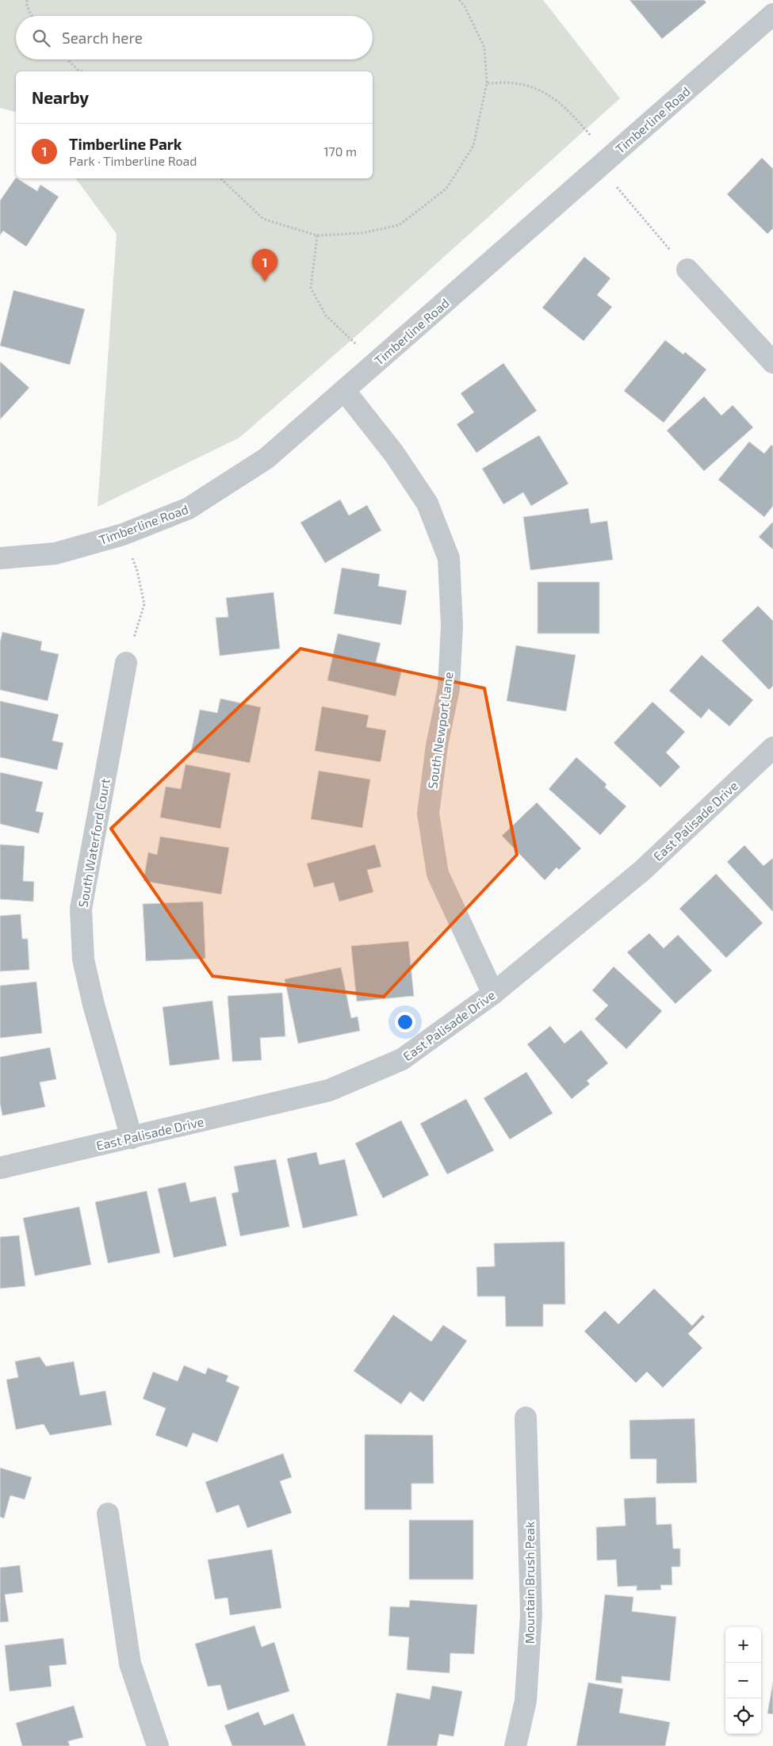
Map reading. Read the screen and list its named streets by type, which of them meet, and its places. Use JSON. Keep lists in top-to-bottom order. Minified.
{"streets":{"street":["Timberline Road","South Newport Lane","East Palisade Drive","South Waterford Court","Mountain Brush Peak"]},"crossings":[["Timberline Road","South Newport Lane"],["South Newport Lane","East Palisade Drive"],["East Palisade Drive","South Waterford Court"]],"page":{"search":"Search here","heading":"Nearby","list":[{"mark":"1","name":"Timberline Park","note":"Park · Timberline Road","value":"170 m"}],"pins":"1","map_buttons":["+","−"]}}
